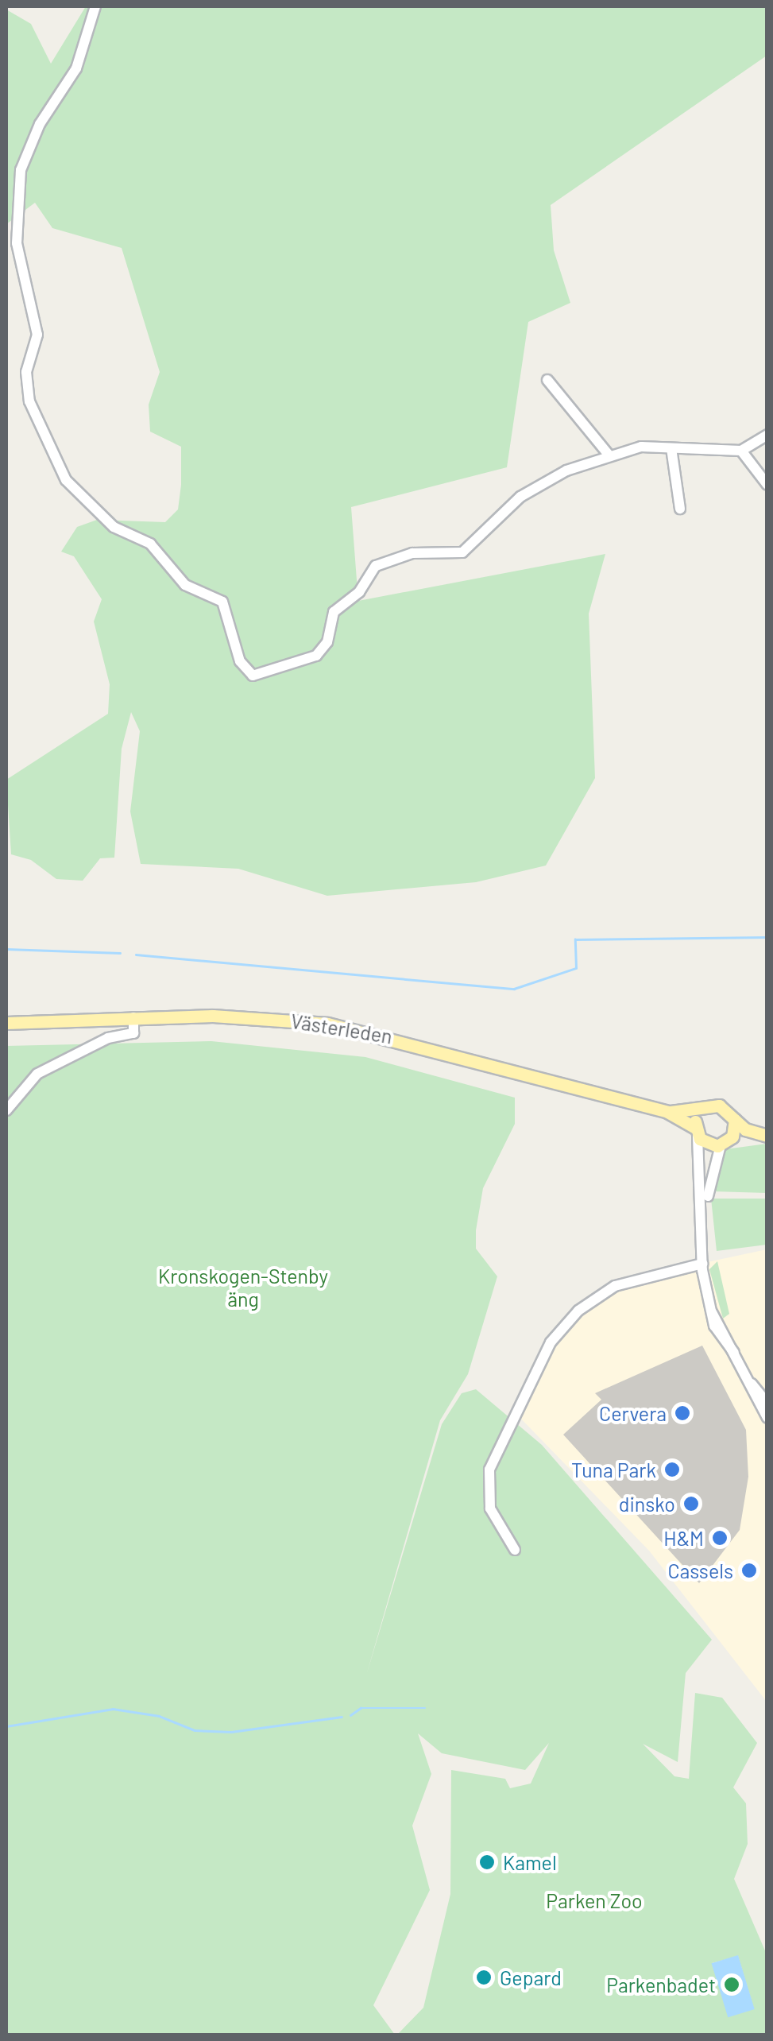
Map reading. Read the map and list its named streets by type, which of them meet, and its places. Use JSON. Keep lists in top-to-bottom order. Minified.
{"streets":{"main road":["Västerleden"]},"parks":["Kronskogen-Stenby äng","Parken Zoo"],"places":["Cervera","Tuna Park","dinsko","H&M","Cassels","Kamel","Gepard","Parkenbadet"]}
